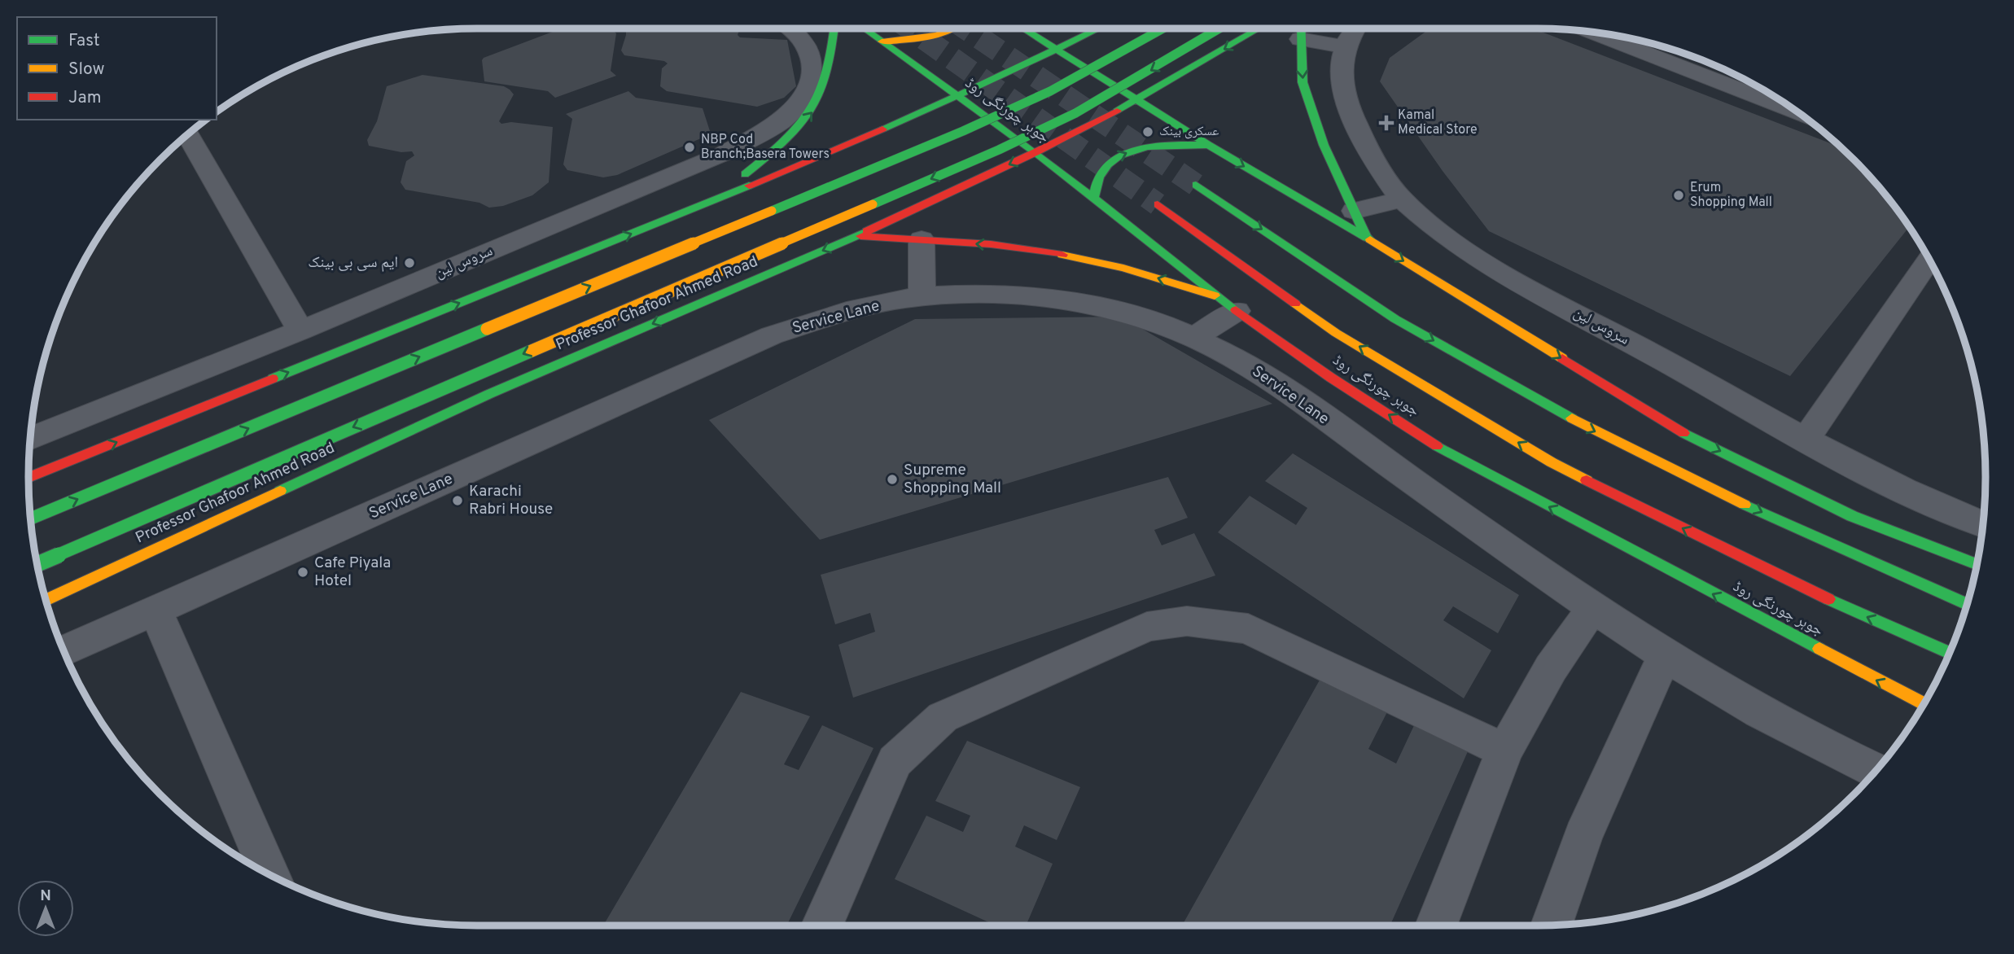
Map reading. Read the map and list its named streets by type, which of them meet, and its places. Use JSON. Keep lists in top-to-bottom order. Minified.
{"streets":{"main road":["جوہر چورنگی روڈ","Professor Ghafoor Ahmed Road"],"street":["سروس لین","Service Lane"]},"crossings":[["جوہر چورنگی روڈ","Professor Ghafoor Ahmed Road"]],"places":{"health":["Kamal Medical Store"],"other":["عسکری بینک","NBP Cod Branch;Basera Towers","Erum Shopping Mall","ایم سی بی بینک","Supreme Shopping Mall","Karachi Rabri House","Cafe Piyala Hotel"]},"legend":["Fast","Slow","Jam"],"north":"top"}
